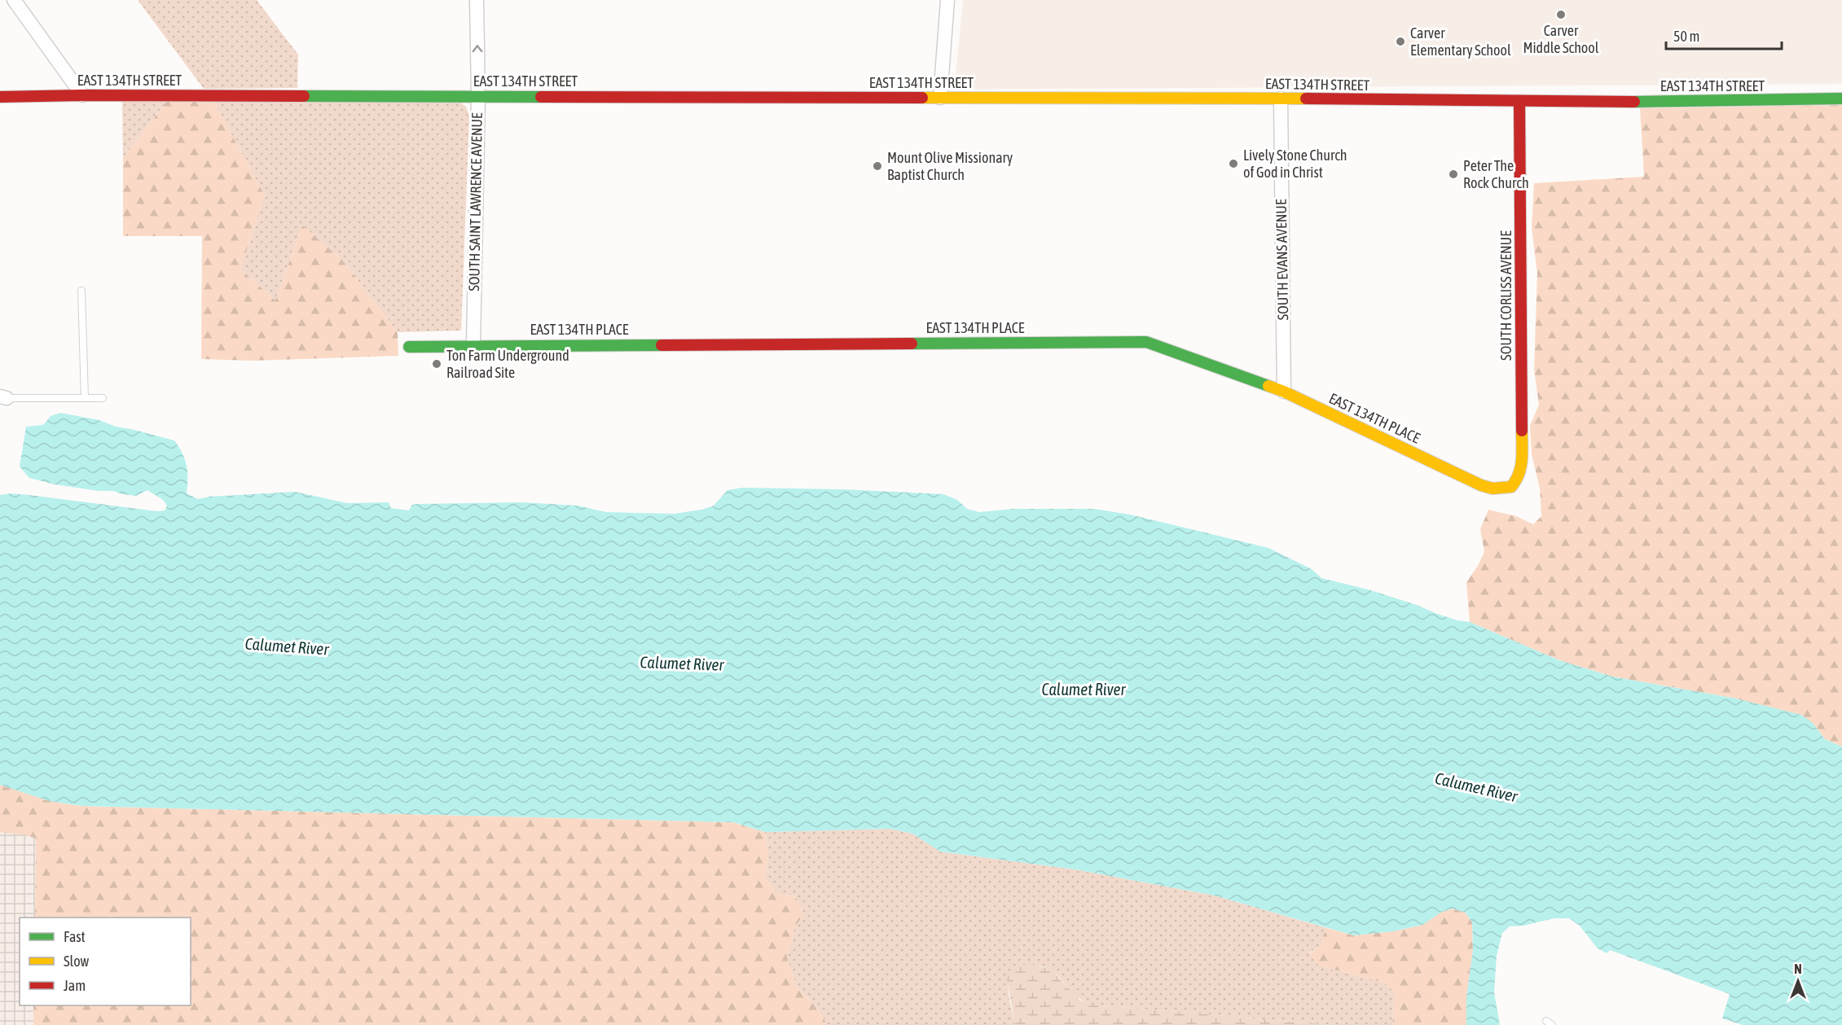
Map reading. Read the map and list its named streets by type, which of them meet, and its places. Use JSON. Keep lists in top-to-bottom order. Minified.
{"streets":{"street":["EAST 134TH STREET","SOUTH SAINT LAWRENCE AVENUE","SOUTH EVANS AVENUE","SOUTH CORLISS AVENUE","EAST 134TH PLACE"]},"crossings":[["EAST 134TH STREET","SOUTH SAINT LAWRENCE AVENUE"],["EAST 134TH STREET","SOUTH EVANS AVENUE"],["EAST 134TH STREET","SOUTH CORLISS AVENUE"],["SOUTH SAINT LAWRENCE AVENUE","EAST 134TH PLACE"],["SOUTH EVANS AVENUE","EAST 134TH PLACE"],["SOUTH CORLISS AVENUE","EAST 134TH PLACE"]],"water":["Calumet River"],"places":["Carver Middle School","Carver Elementary School","Lively Stone Church of God in Christ","Mount Olive Missionary Baptist Church","Peter The Rock Church","Ton Farm Underground Railroad Site"],"legend":["Fast","Slow","Jam"],"scale_bar":"50 m","north":"top"}
